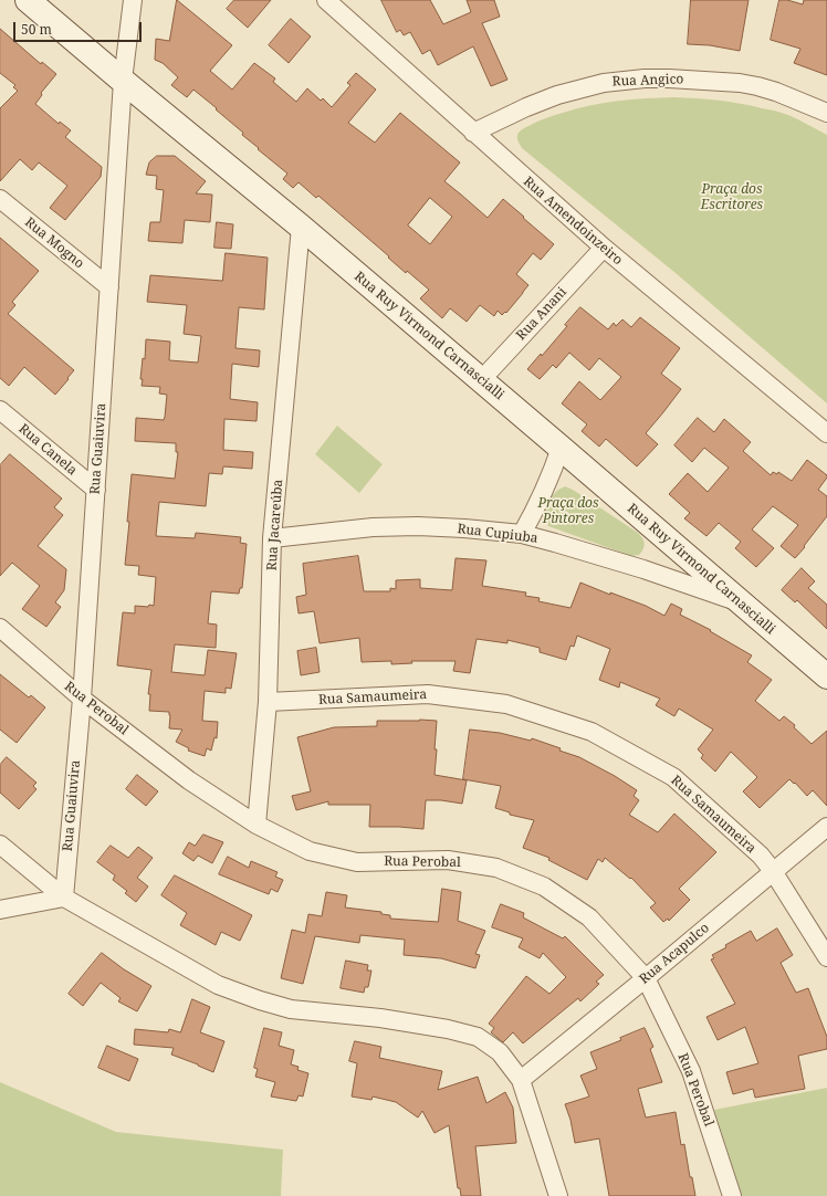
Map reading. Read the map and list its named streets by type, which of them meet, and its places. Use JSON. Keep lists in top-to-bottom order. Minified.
{"streets":{"street":["Rua Angico","Rua Amendoinzeiro","Rua Mogno","Rua Anani","Rua Ruy Virmond Carnascialli","Rua Guaiuvira","Rua Canela","Rua Jacareúba","Rua Cupiuba","Rua Samaumeira","Rua Perobal","Rua Acapulco"]},"crossings":[["Rua Angico","Rua Amendoinzeiro"],["Rua Amendoinzeiro","Rua Anani"],["Rua Mogno","Rua Guaiuvira"],["Rua Anani","Rua Ruy Virmond Carnascialli"],["Rua Ruy Virmond Carnascialli","Rua Guaiuvira"],["Rua Ruy Virmond Carnascialli","Rua Jacareúba"],["Rua Ruy Virmond Carnascialli","Rua Cupiuba"],["Rua Guaiuvira","Rua Canela"],["Rua Guaiuvira","Rua Perobal"],["Rua Jacareúba","Rua Cupiuba"],["Rua Jacareúba","Rua Samaumeira"],["Rua Jacareúba","Rua Perobal"],["Rua Samaumeira","Rua Acapulco"],["Rua Perobal","Rua Acapulco"]],"parks":["Praça dos Escritores","Praça dos Pintores"],"scale_bar":"50 m"}
